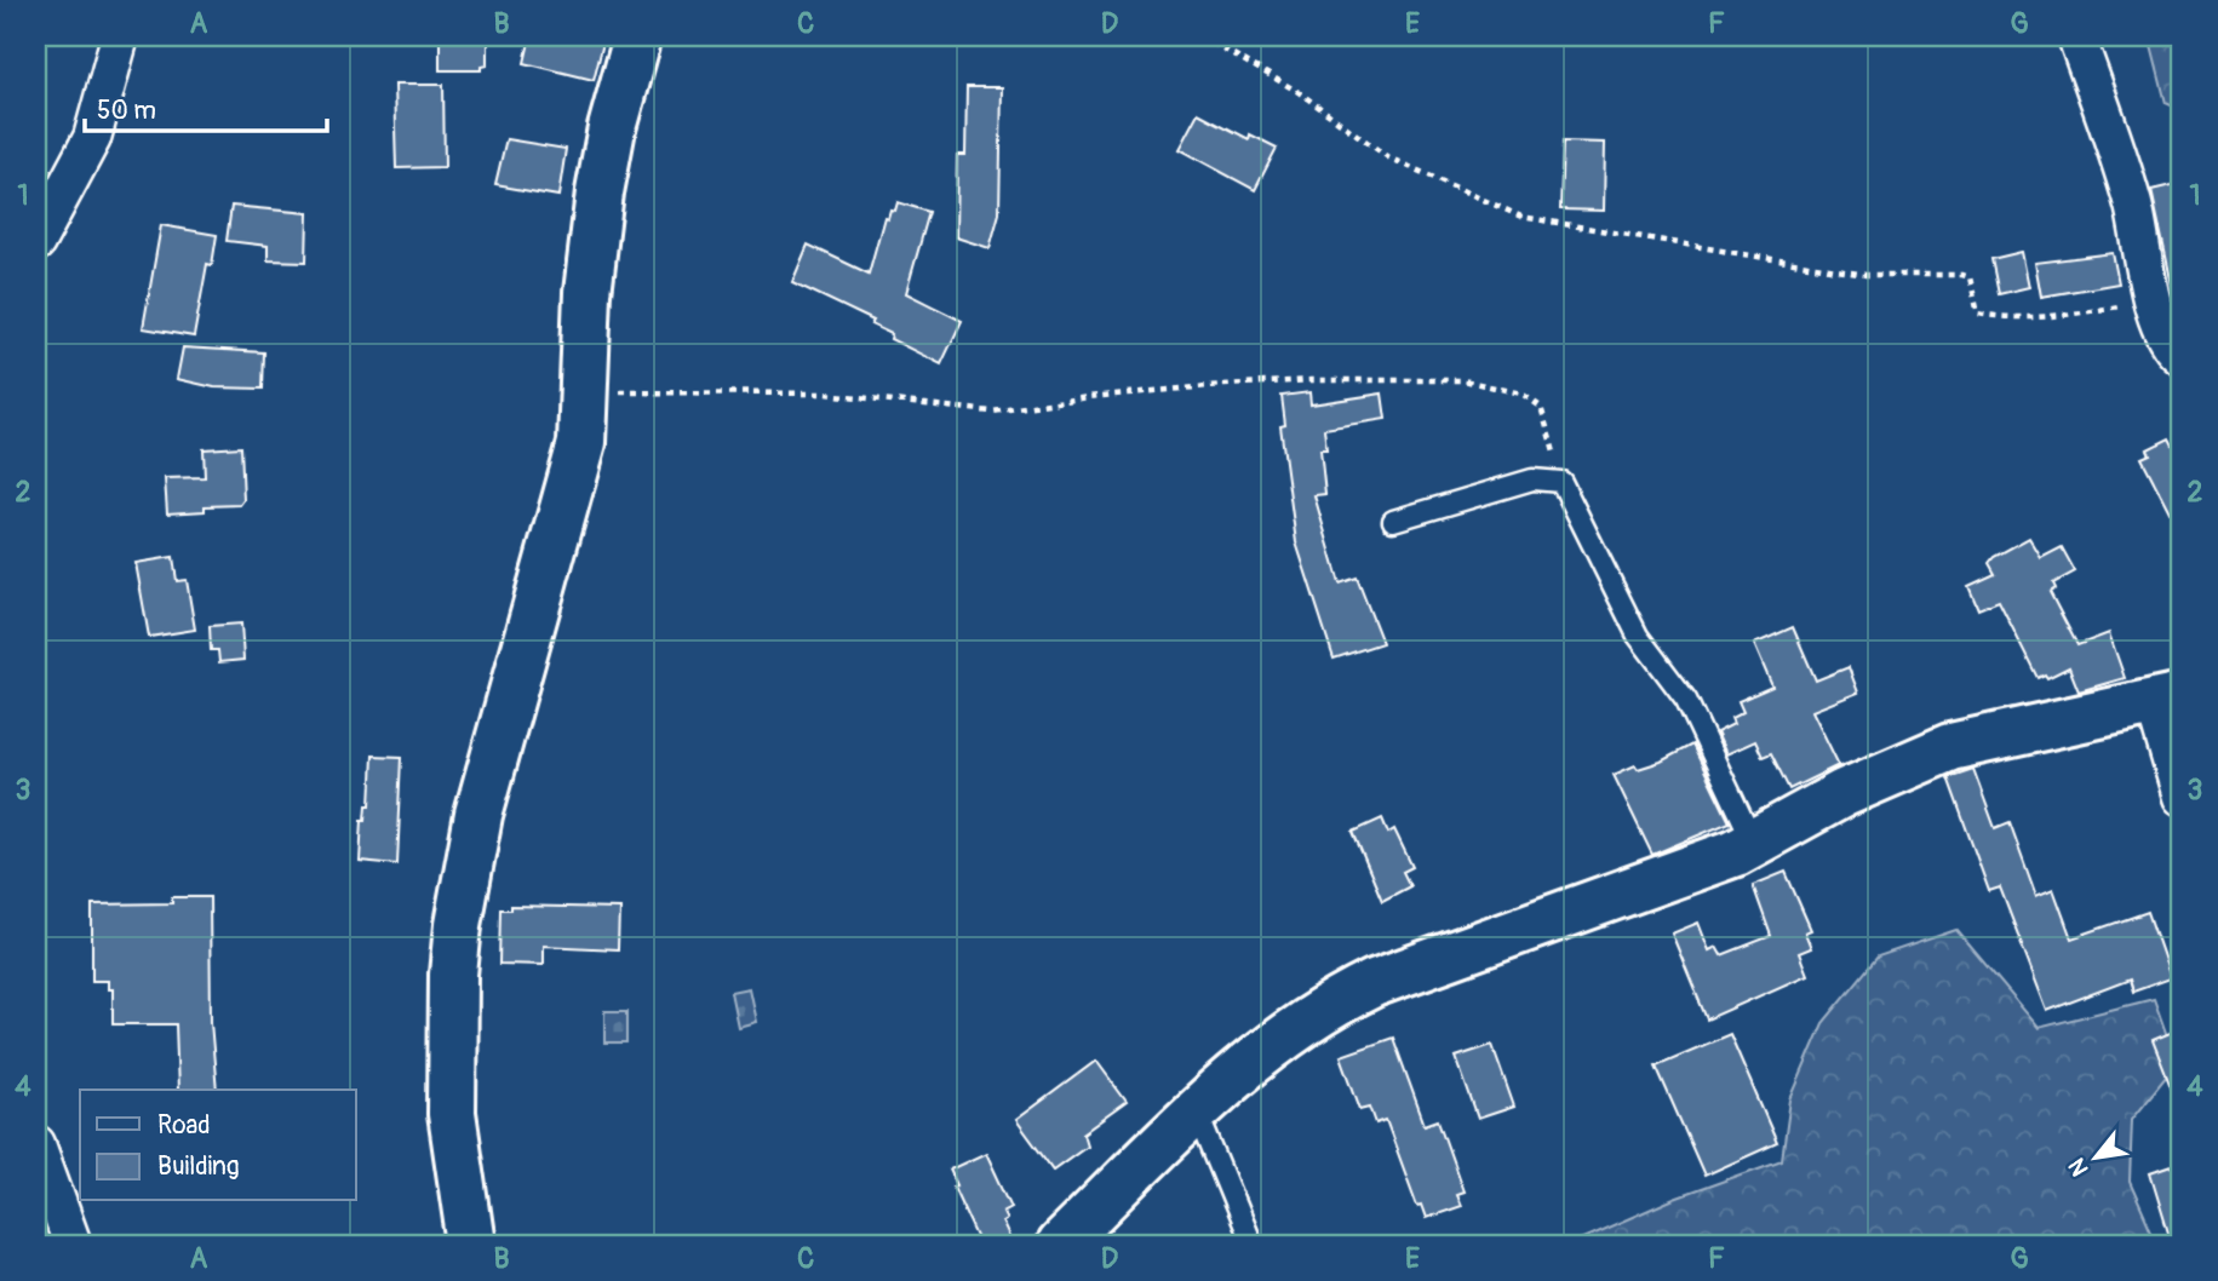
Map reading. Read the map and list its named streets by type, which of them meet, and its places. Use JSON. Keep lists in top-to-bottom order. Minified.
{"legend":["Road","Building"],"scale_bar":"50 m","north":"bottom left","grid":{"columns":["A","B","C","D","E","F","G"],"rows":["1","2","3","4"]}}
